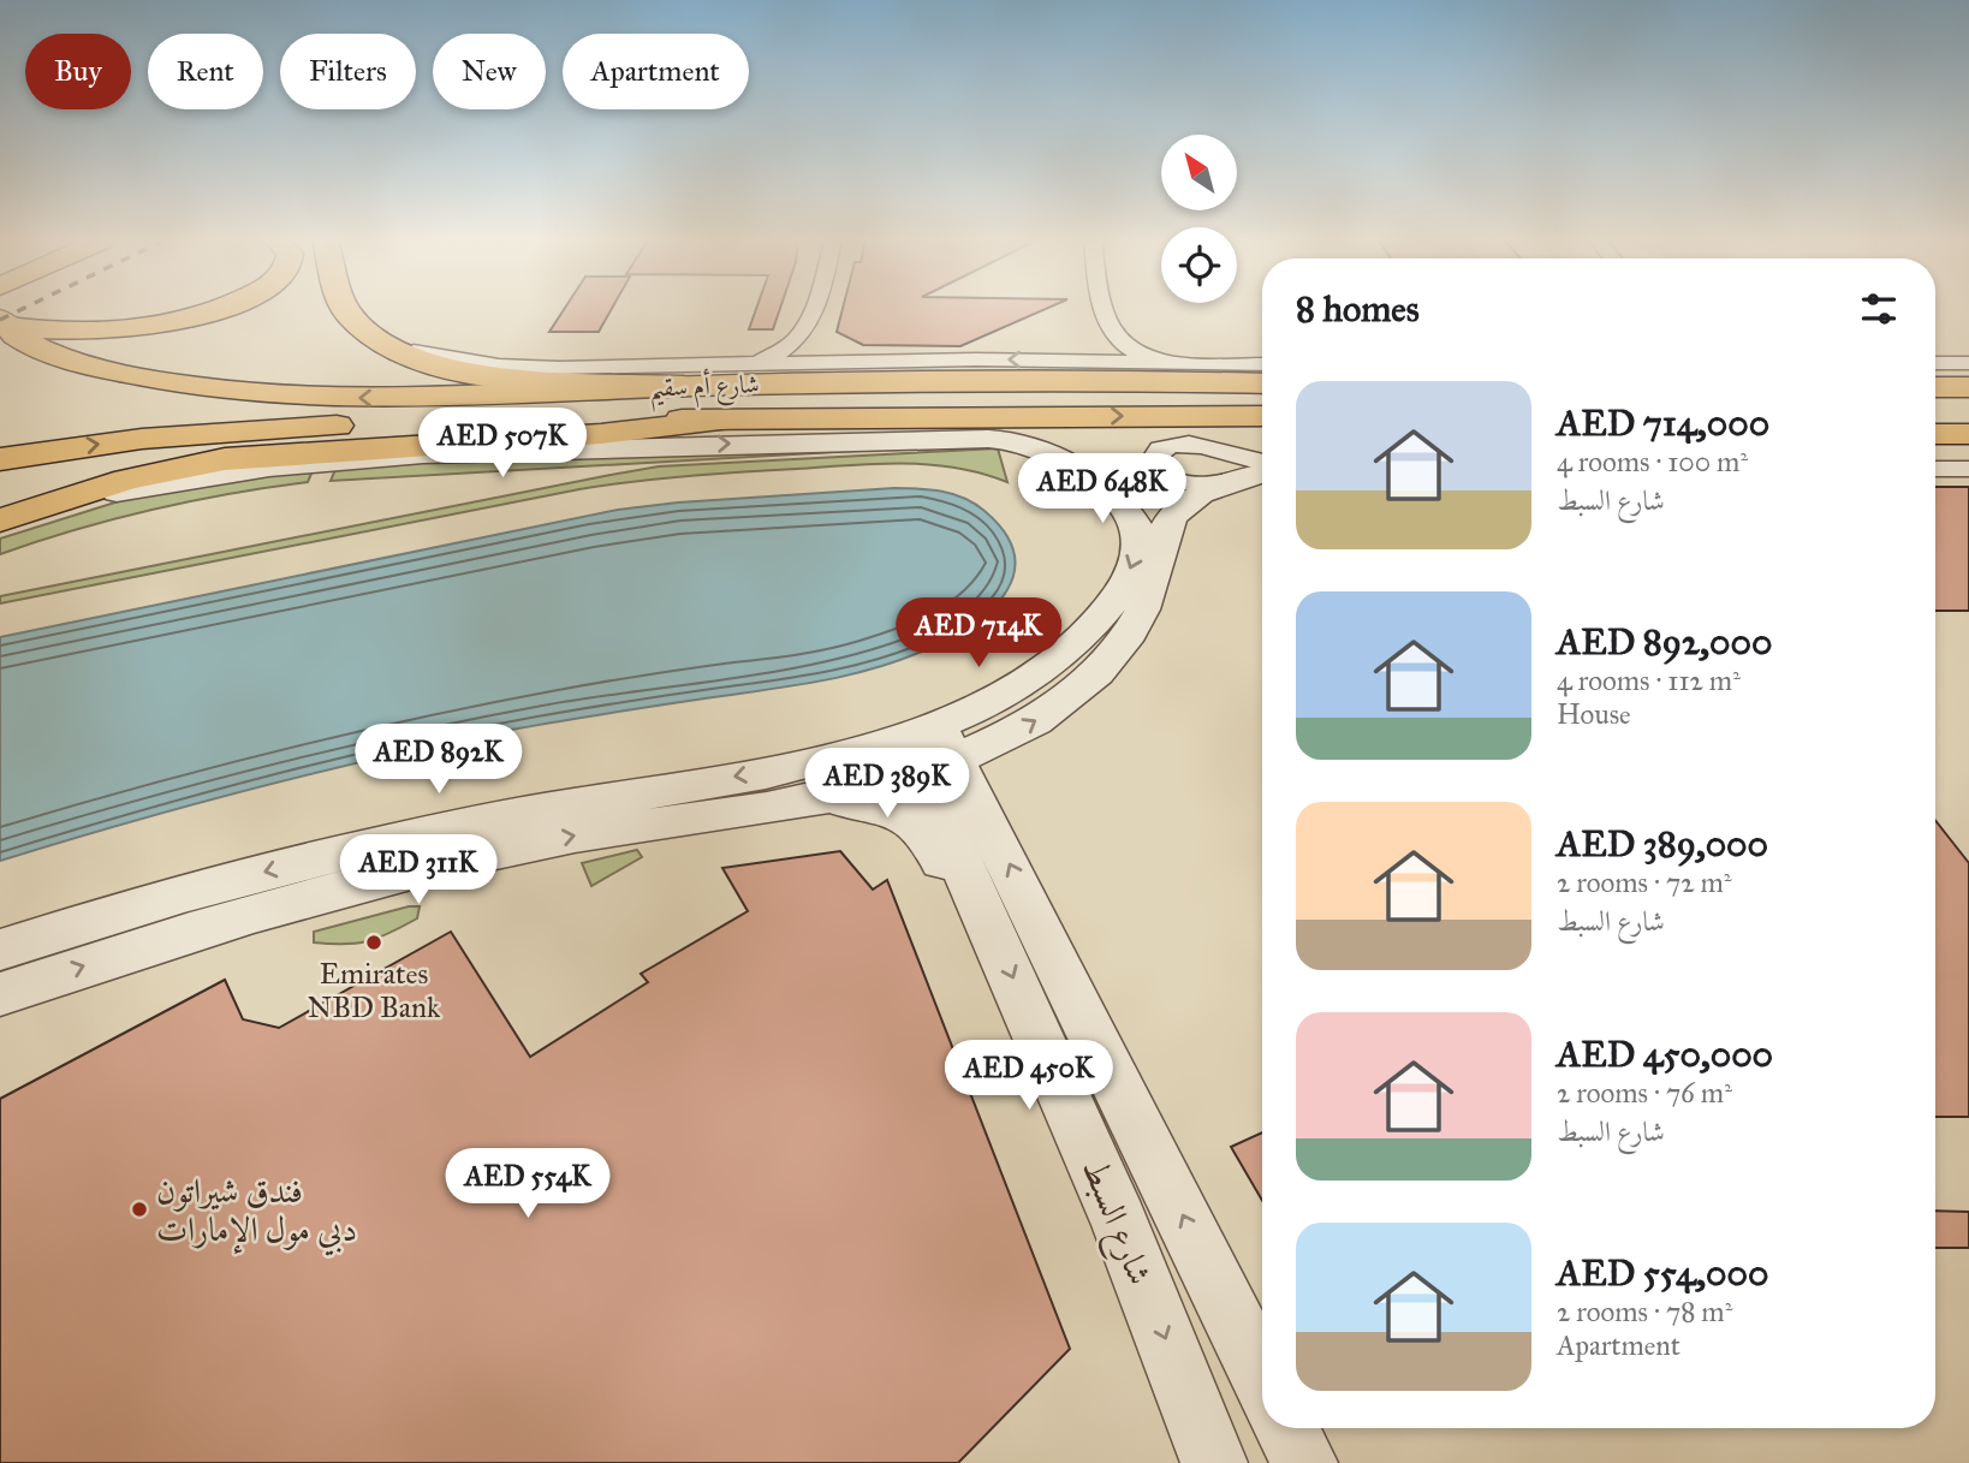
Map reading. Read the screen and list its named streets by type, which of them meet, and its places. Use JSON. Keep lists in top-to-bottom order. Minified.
{"streets":{"main road":["شارع أم سقيم"],"street":["شارع السبط"]},"places":["Emirates NBD Bank","فندق شيراتون دبي مول الإمارات"],"north":"top left","page":{"chip":["Buy","Rent","Filters","New","Apartment"],"heading":"8 homes","list":[{"name":"AED 714,000","note":"4 rooms · 100 m² · شارع السبط"},{"name":"AED 892,000","note":"4 rooms · 112 m² · House"},{"name":"AED 389,000","note":"2 rooms · 72 m² · شارع السبط"},{"name":"AED 450,000","note":"2 rooms · 76 m² · شارع السبط"},{"name":"AED 554,000","note":"2 rooms · 78 m² · Apartment"}],"price":["AED 507K","AED 648K","AED 714K","AED 892K","AED 389K","AED 311K","AED 450K","AED 554K"]}}
